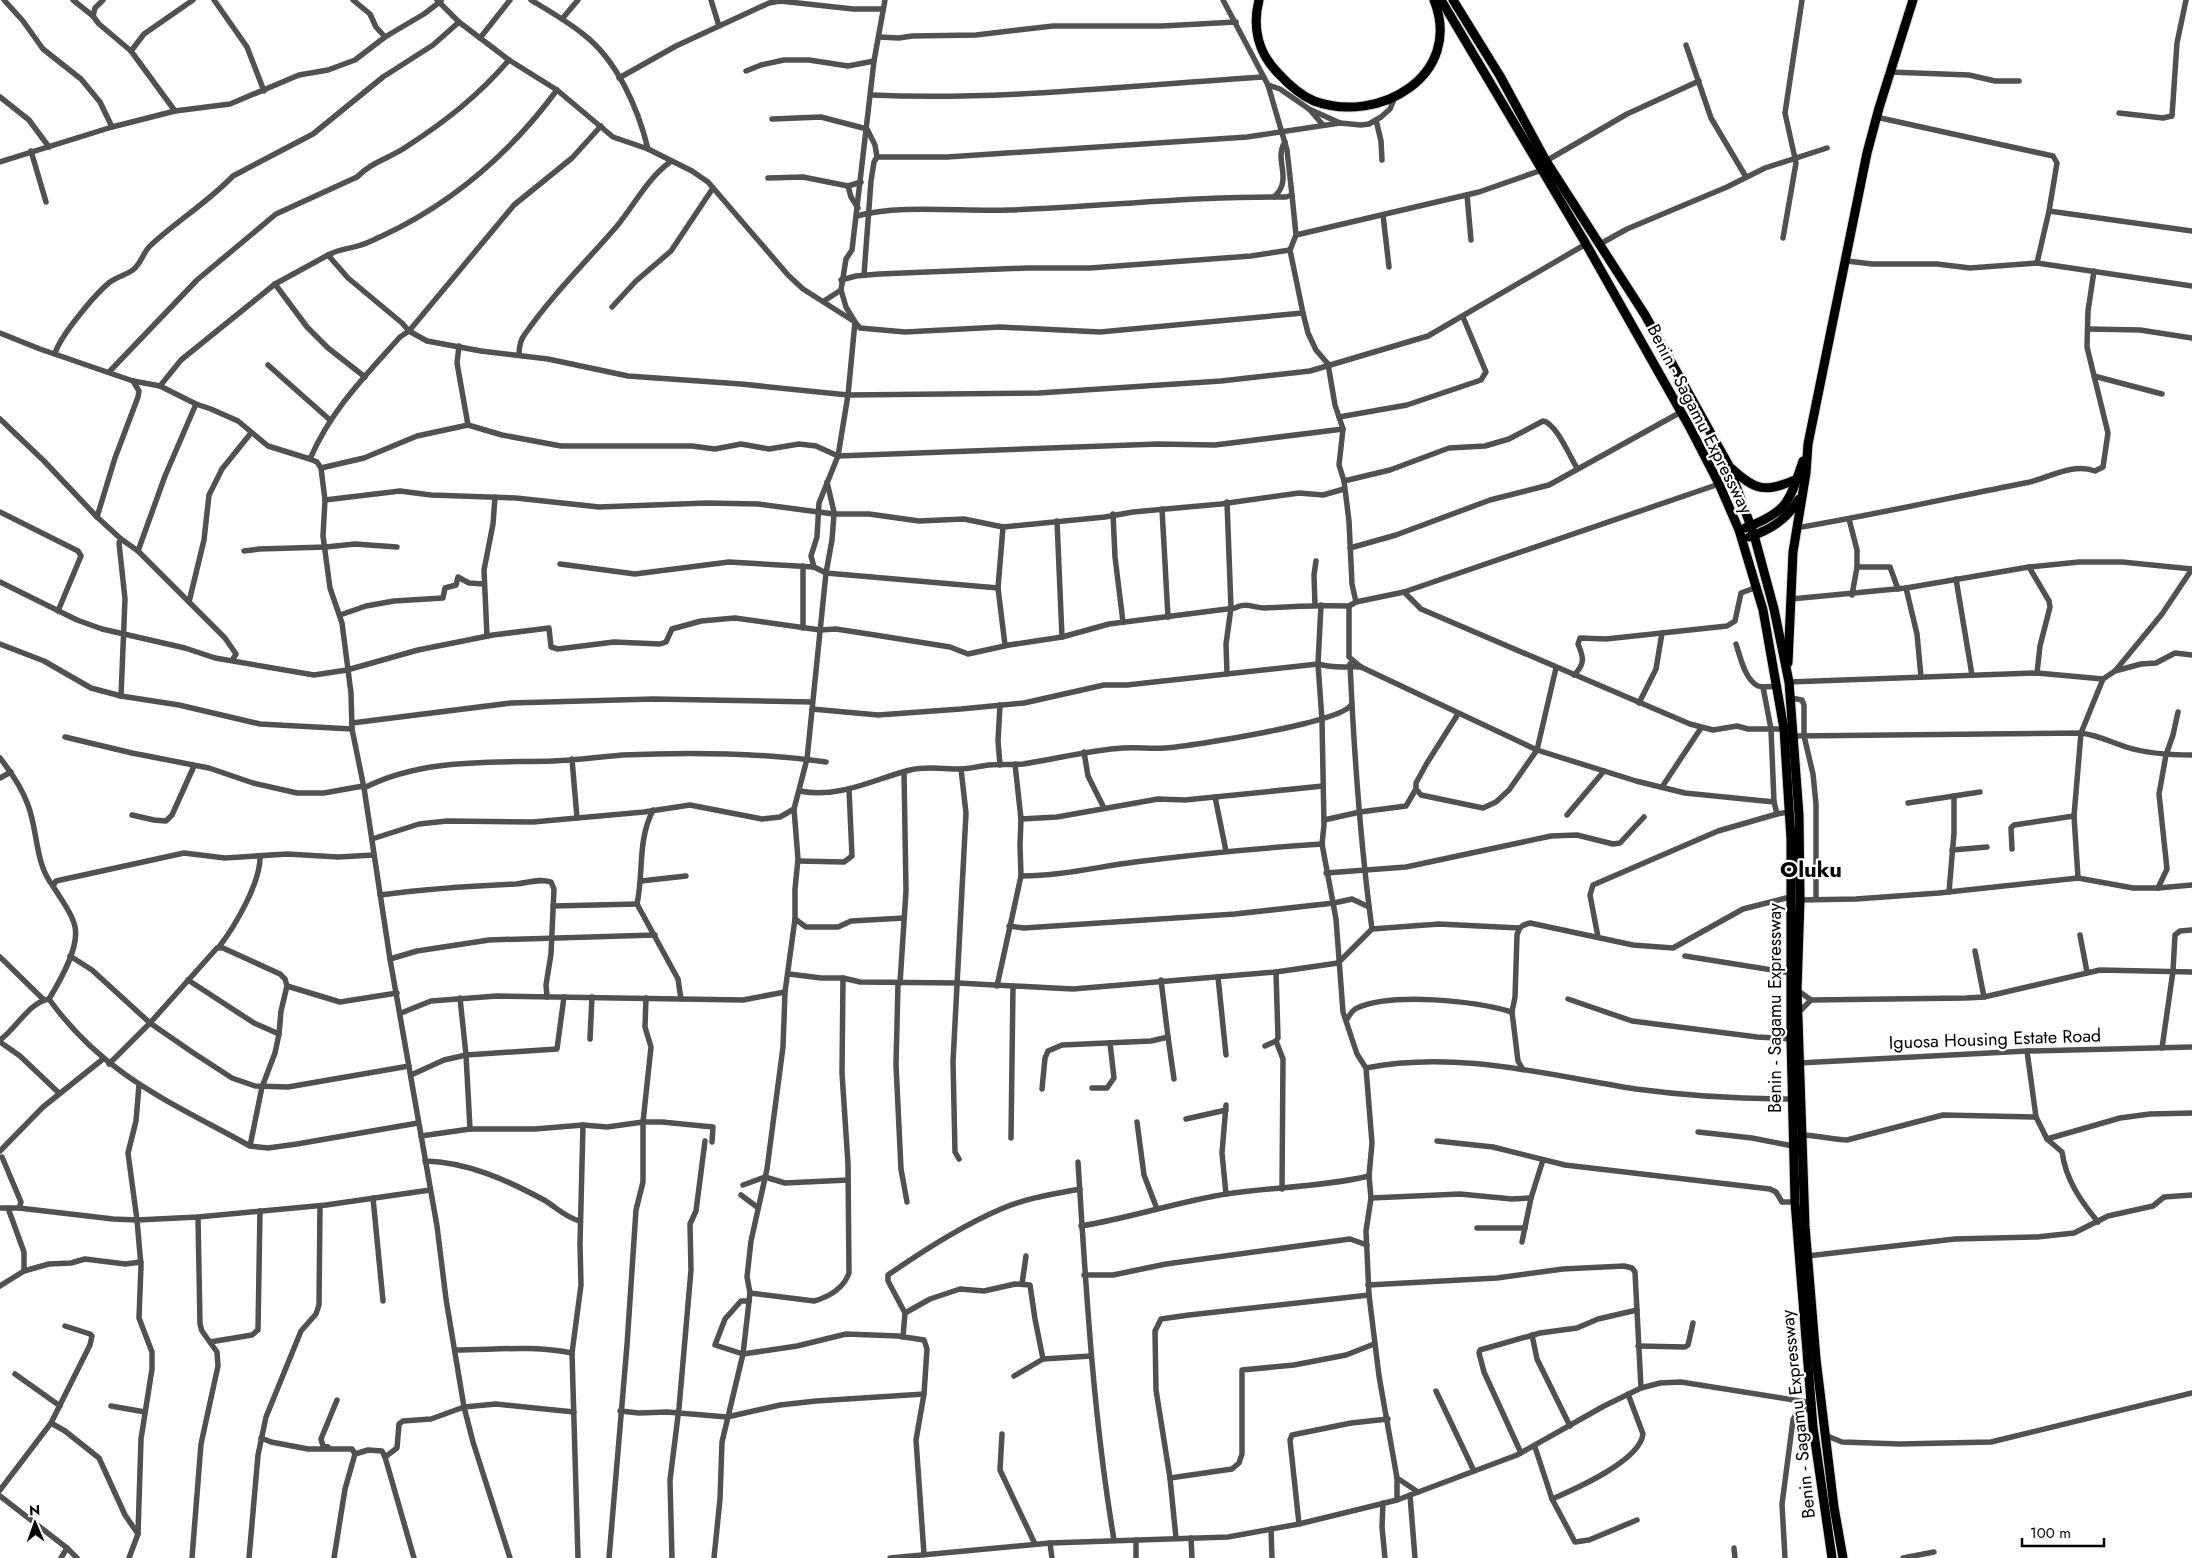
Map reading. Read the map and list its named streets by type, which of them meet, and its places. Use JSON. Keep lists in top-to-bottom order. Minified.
{"streets":{"highway":["Benin - Sagamu Expressway"],"street":["Iguosa Housing Estate Road"]},"districts":["Oluku"],"scale_bar":"100 m","north":"top"}
